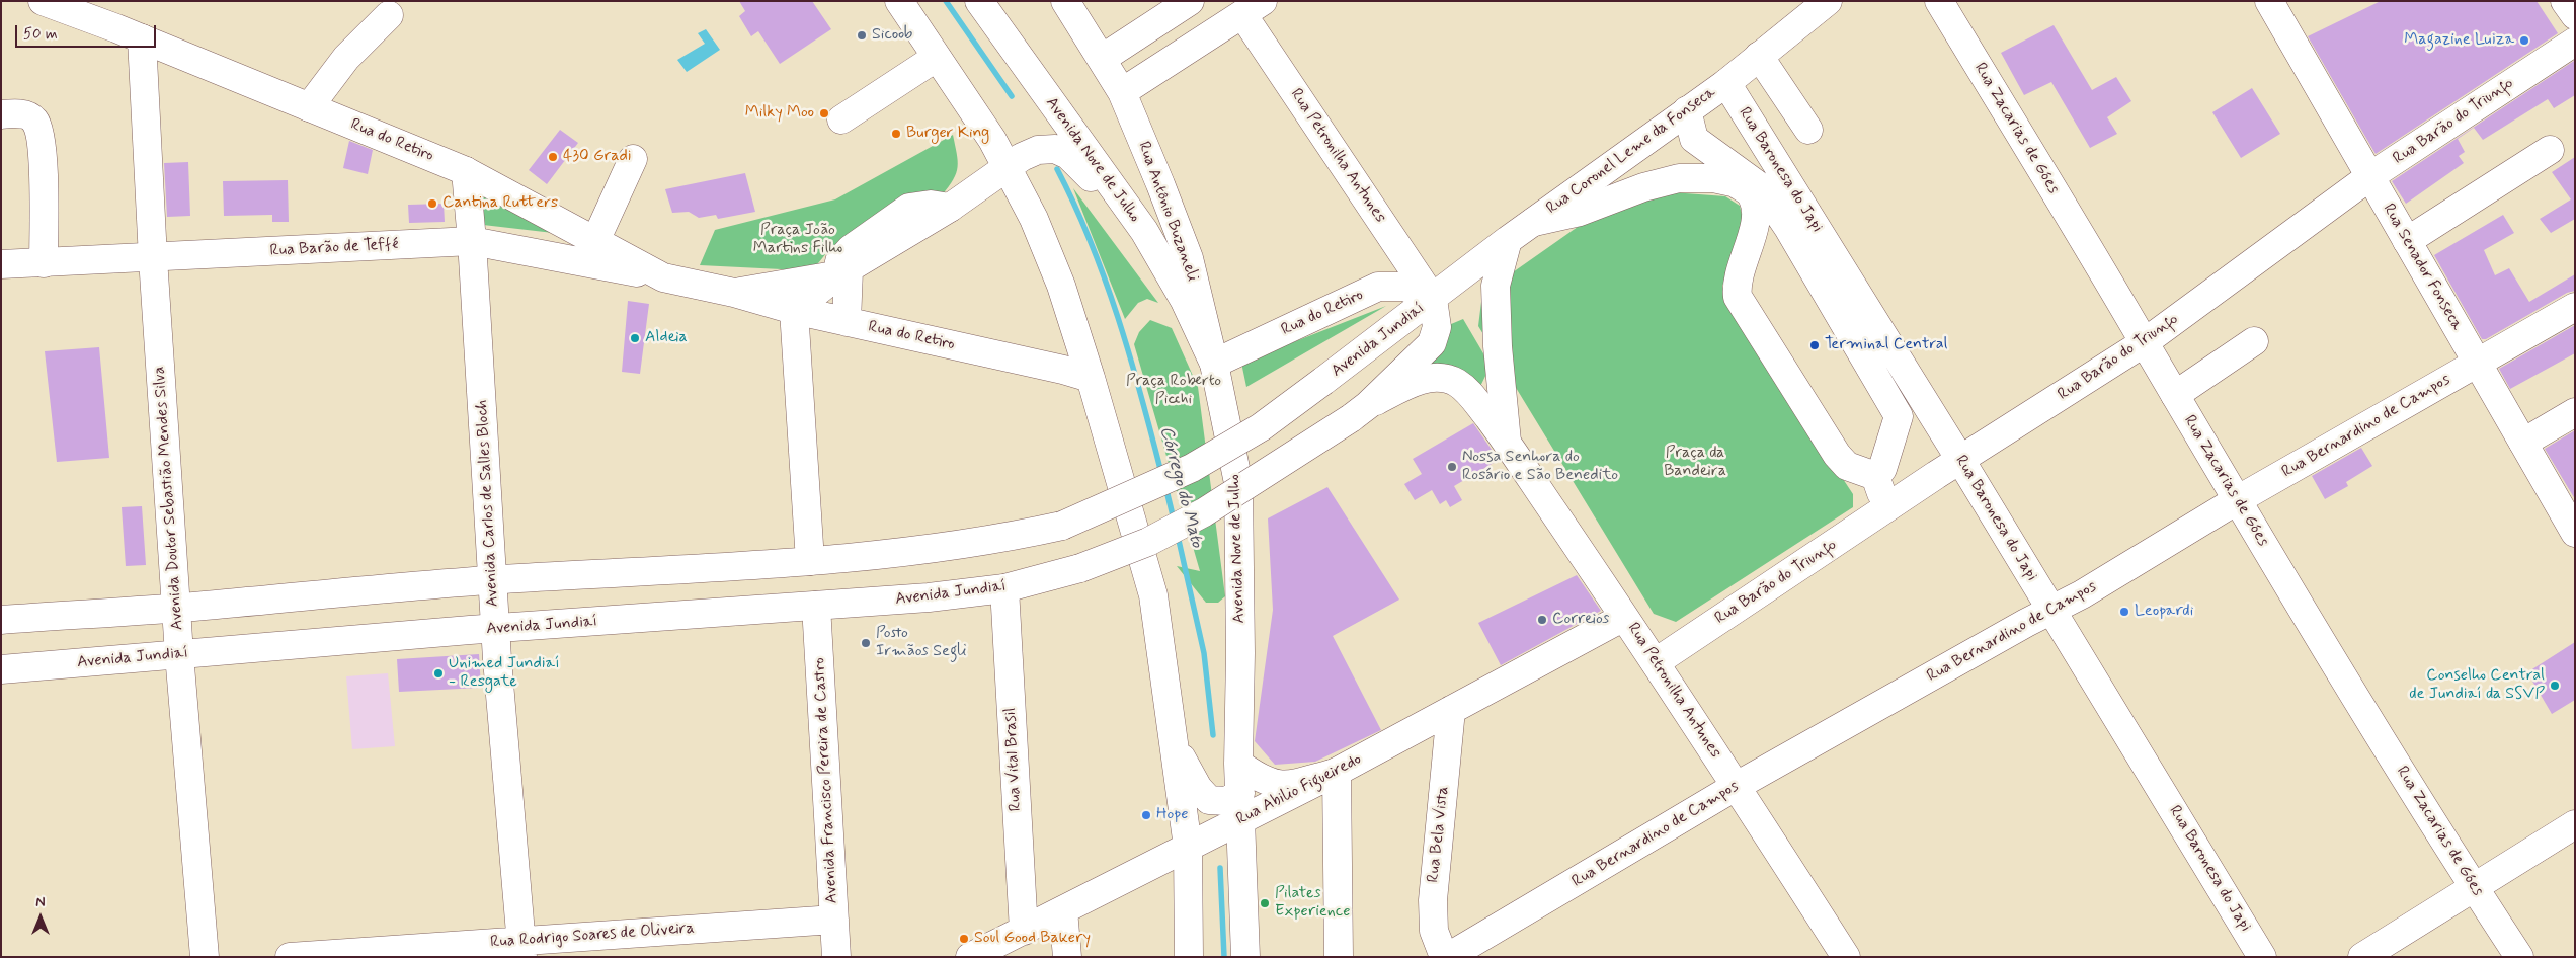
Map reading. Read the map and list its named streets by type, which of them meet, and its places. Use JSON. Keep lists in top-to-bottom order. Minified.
{"streets":{"main road":["Rua Barão do Triunfo","Rua Zacarias de Góes","Rua do Retiro","Rua Coronel Leme da Fonseca","Rua Petronilha Antunes","Avenida Nove de Julho","Rua Baronesa do Japi","Rua Antônio Buzaneli","Rua Barão de Teffé","Rua Senador Fonseca","Avenida Jundiaí","Rua Bernardino de Campos","Avenida Doutor Sebastião Mendes Silva","Avenida Carlos de Salles Bloch","Rua Vital Brasil","Avenida Francisco Pereira de Castro","Rua Abilio Figueiredo","Rua Bela Vista","Rua Rodrigo Soares de Oliveira"]},"crossings":[["Rua Barão do Triunfo","Rua Zacarias de Góes"],["Rua Barão do Triunfo","Rua Petronilha Antunes"],["Rua Barão do Triunfo","Rua Baronesa do Japi"],["Rua Barão do Triunfo","Rua Senador Fonseca"],["Rua Zacarias de Góes","Rua Bernardino de Campos"],["Rua do Retiro","Rua Coronel Leme da Fonseca"],["Rua do Retiro","Rua Petronilha Antunes"],["Rua do Retiro","Avenida Nove de Julho"],["Rua do Retiro","Rua Antônio Buzaneli"],["Rua do Retiro","Rua Barão de Teffé"],["Rua do Retiro","Avenida Jundiaí"],["Rua do Retiro","Avenida Doutor Sebastião Mendes Silva"],["Rua do Retiro","Avenida Carlos de Salles Bloch"],["Rua Coronel Leme da Fonseca","Rua Petronilha Antunes"],["Rua Coronel Leme da Fonseca","Rua Baronesa do Japi"],["Rua Coronel Leme da Fonseca","Avenida Jundiaí"],["Rua Petronilha Antunes","Avenida Jundiaí"],["Rua Petronilha Antunes","Rua Bernardino de Campos"],["Rua Petronilha Antunes","Rua Abilio Figueiredo"],["Avenida Nove de Julho","Rua Antônio Buzaneli"],["Avenida Nove de Julho","Rua Abilio Figueiredo"],["Rua Baronesa do Japi","Rua Bernardino de Campos"],["Rua Barão de Teffé","Avenida Doutor Sebastião Mendes Silva"],["Rua Barão de Teffé","Avenida Carlos de Salles Bloch"],["Rua Senador Fonseca","Rua Bernardino de Campos"],["Avenida Jundiaí","Avenida Doutor Sebastião Mendes Silva"],["Avenida Jundiaí","Avenida Carlos de Salles Bloch"],["Avenida Jundiaí","Rua Vital Brasil"],["Avenida Jundiaí","Avenida Francisco Pereira de Castro"],["Avenida Carlos de Salles Bloch","Rua Rodrigo Soares de Oliveira"],["Rua Vital Brasil","Rua Abilio Figueiredo"],["Avenida Francisco Pereira de Castro","Rua Rodrigo Soares de Oliveira"],["Rua Abilio Figueiredo","Rua Bela Vista"]],"water":["Córrego do Mato"],"parks":["Praça João Martins Filho","Praça Roberto Picchi","Praça da Bandeira"],"places":["Sicoob","Magazine Luiza","Milky Moo","Burger King","430 Gradi","Cantina Rutters","Aldeia","Terminal Central","Nossa Senhora do Rosário e São Benedito","Leopardi","Correios","Posto Irmãos Segli","Unimed Jundiaí - Resgate","Conselho Central de Jundiaí da SSVP","Hope","Pilates Experience","Soul Good Bakery"],"scale_bar":"50 m","north":"top"}
